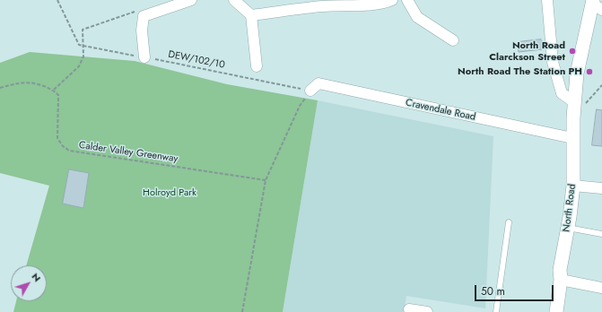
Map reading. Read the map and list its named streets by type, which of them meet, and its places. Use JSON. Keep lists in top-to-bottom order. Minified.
{"streets":{"street":["Cravendale Road","North Road"],"path":["DEW/102/10","Calder Valley Greenway"]},"crossings":[["DEW/102/10","Cravendale Road"],["Cravendale Road","North Road"]],"parks":["Holroyd Park"],"places":["North Road Clarckson Street","North Road The Station PH"],"scale_bar":"50 m","north":"top right"}
